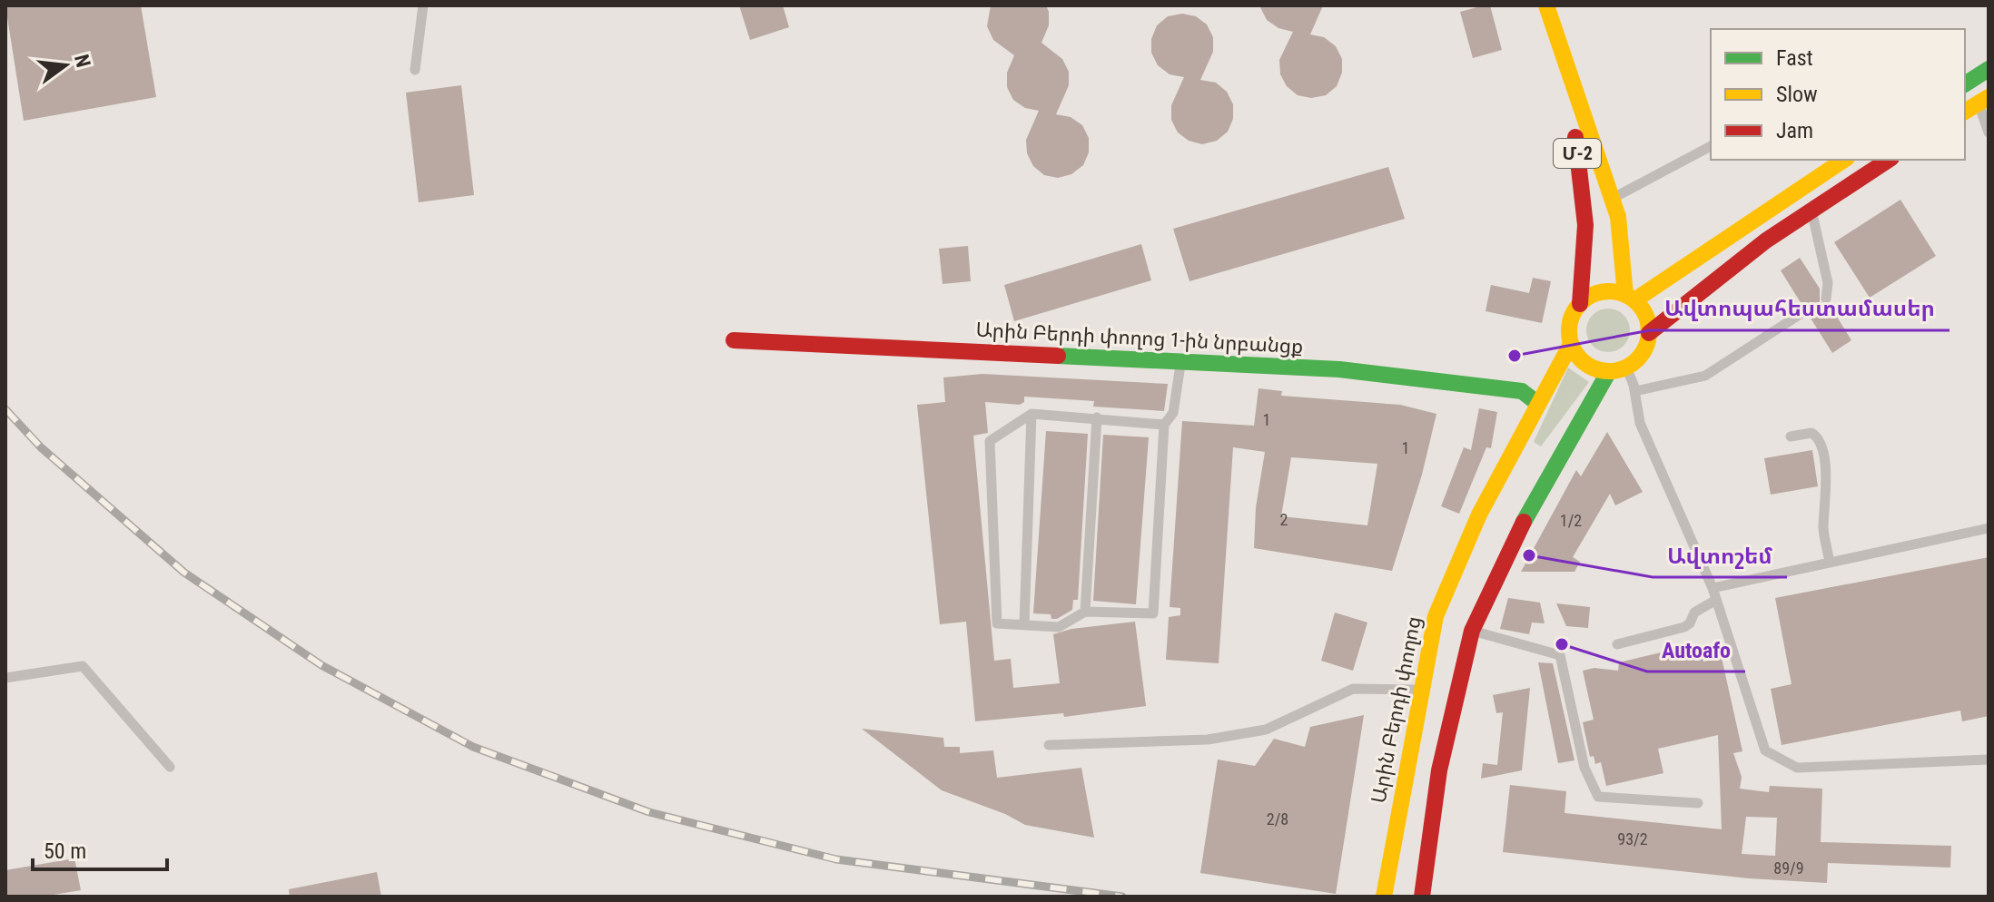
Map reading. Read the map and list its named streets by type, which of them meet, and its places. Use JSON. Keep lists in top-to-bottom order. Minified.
{"streets":{"main road":["Մ-2","Արին Բերդի փողոց 1-ին նրբանցք","Արին Բերդի փողոց"]},"crossings":[["Մ-2","Արին Բերդի փողոց"],["Արին Բերդի փողոց 1-ին նրբանցք","Արին Բերդի փողոց"]],"places":["Ավտոպահեստամասեր","Ավտոշեմ","Autoafo"],"house_numbers":["1","1","2","1/2","2/8","93/2","89/9"],"legend":["Fast","Slow","Jam"],"scale_bar":"50 m","north":"right"}
